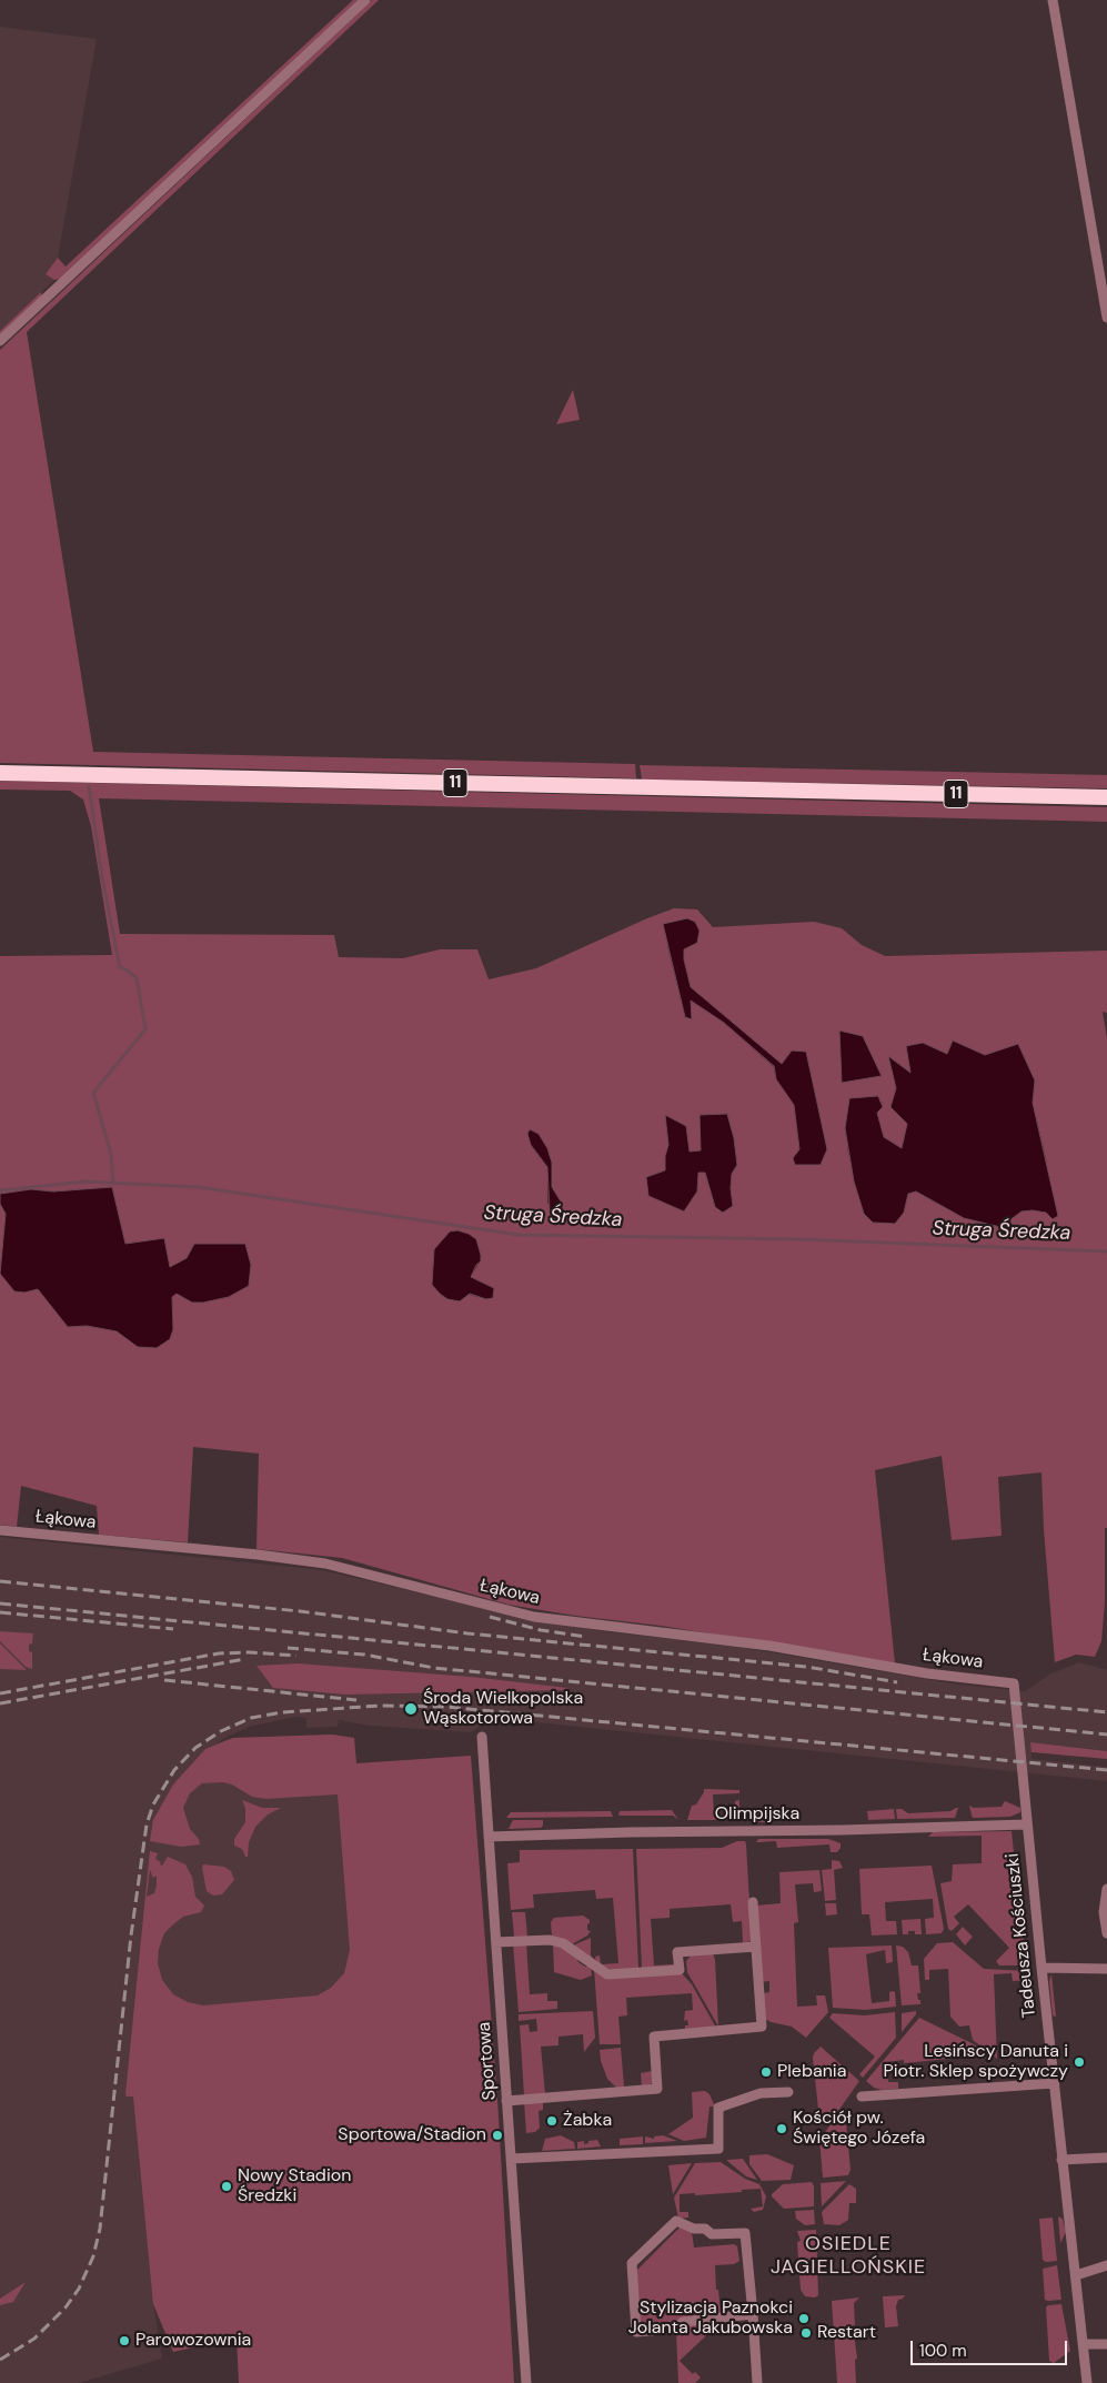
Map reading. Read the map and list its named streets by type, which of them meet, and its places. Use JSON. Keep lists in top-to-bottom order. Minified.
{"streets":{"highway":["11"],"street":["Łąkowa","Olimpijska","Tadeusza Kościuszki","Sportowa"]},"crossings":[["Łąkowa","Tadeusza Kościuszki"],["Olimpijska","Tadeusza Kościuszki"],["Olimpijska","Sportowa"]],"districts":["OSIEDLE JAGIELLOŃSKIE"],"water":["Struga Średzka"],"places":["Środa Wielkopolska Wąskotorowa","Lesińscy Danuta i Piotr. Sklep spożywczy","Plebania","Żabka","Kościół pw. Świętego Józefa","Sportowa/Stadion","Nowy Stadion Średzki","Stylizacja Paznokci Jolanta Jakubowska","Restart","Parowozownia"],"scale_bar":"100 m"}
